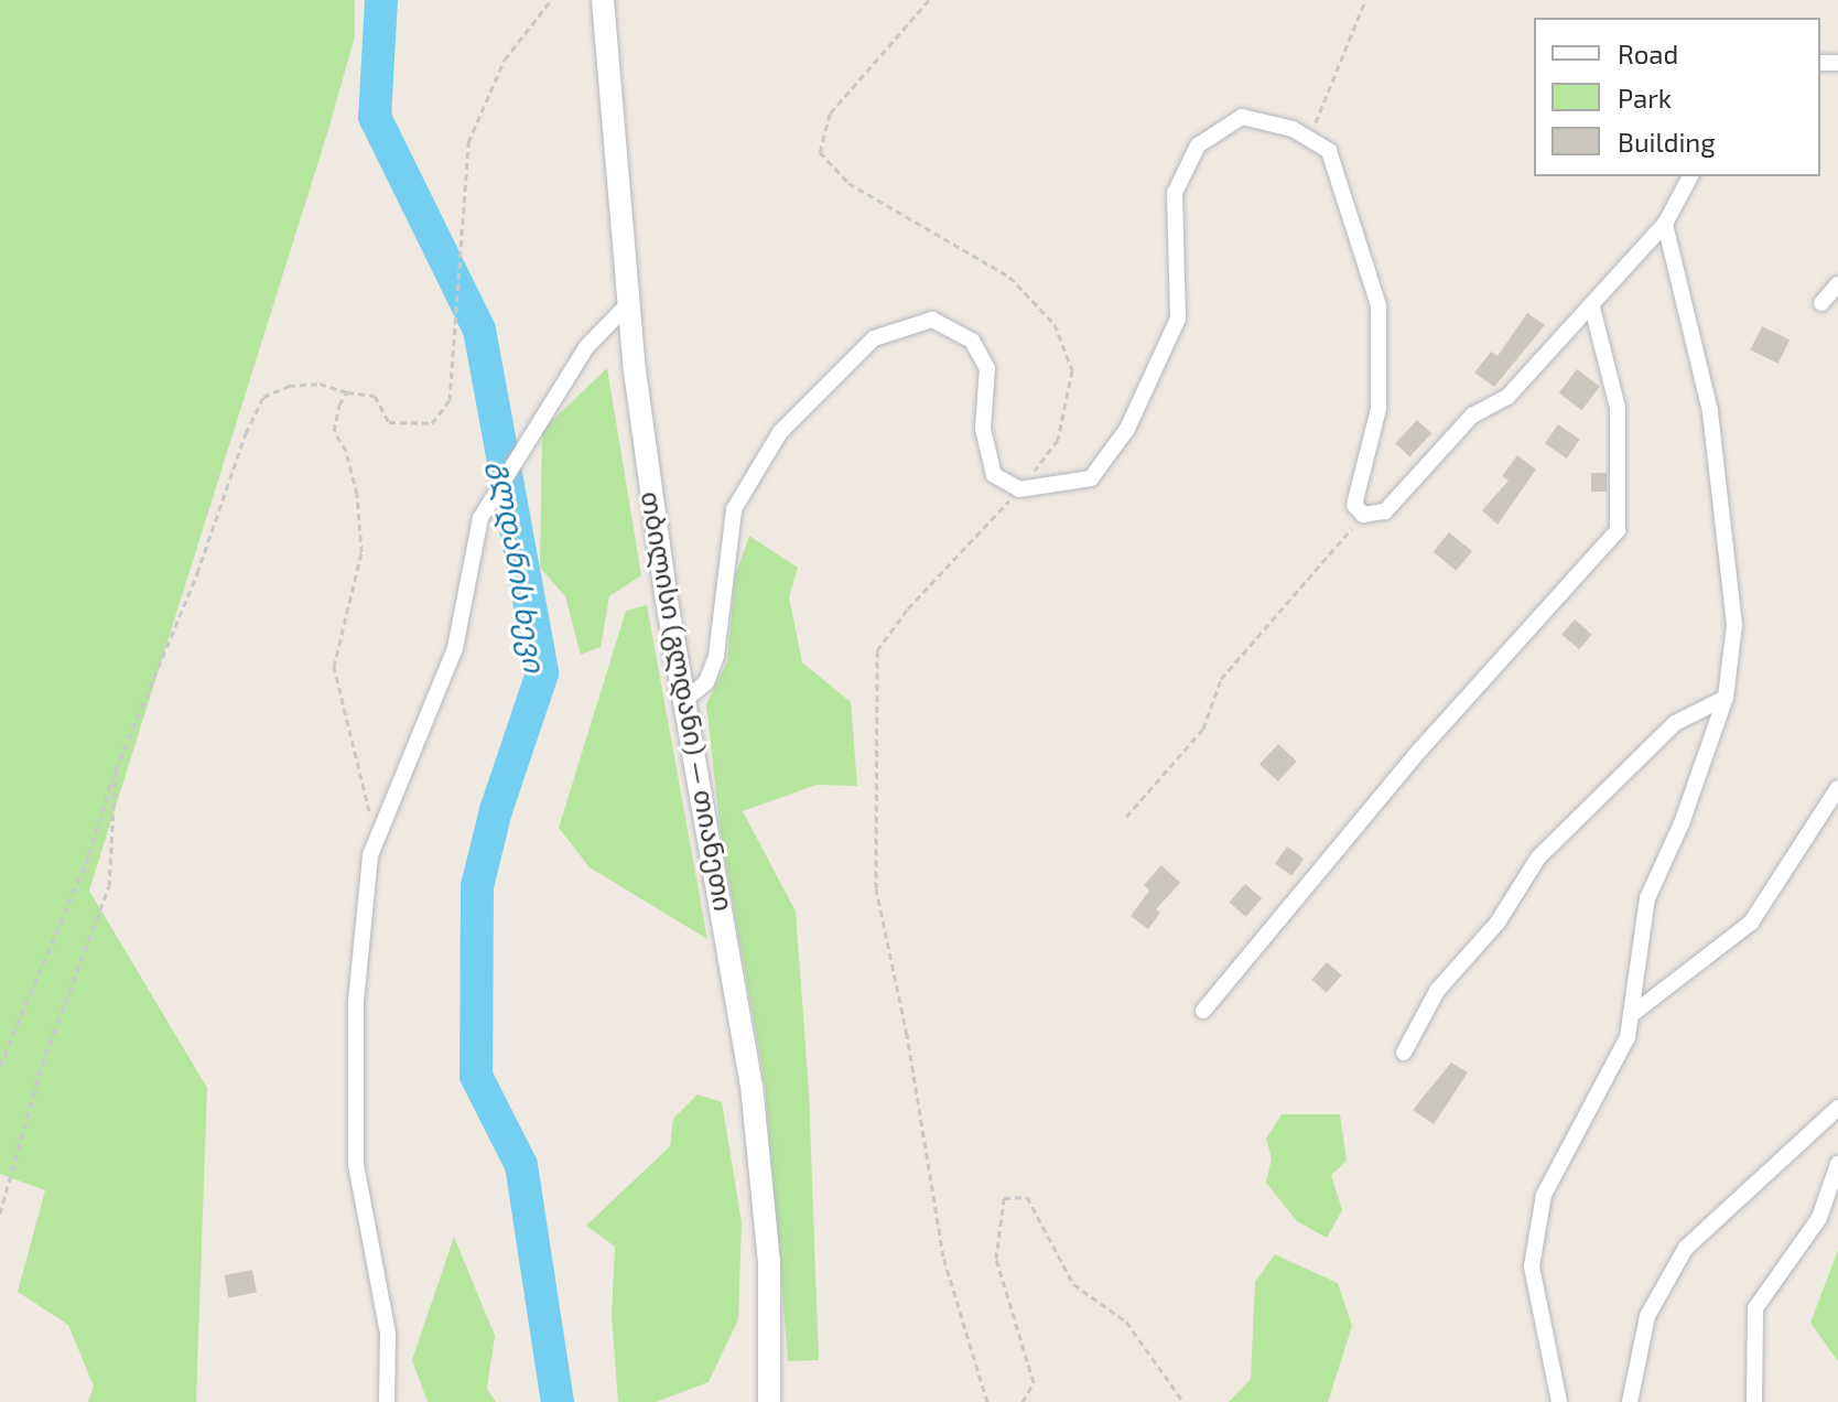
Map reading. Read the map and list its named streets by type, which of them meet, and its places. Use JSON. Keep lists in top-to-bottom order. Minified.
{"streets":{"main road":["თბილისი (გლდანი) — თიანეთი"]},"water":["გლდანის ხევი"],"legend":["Road","Park","Building"]}
